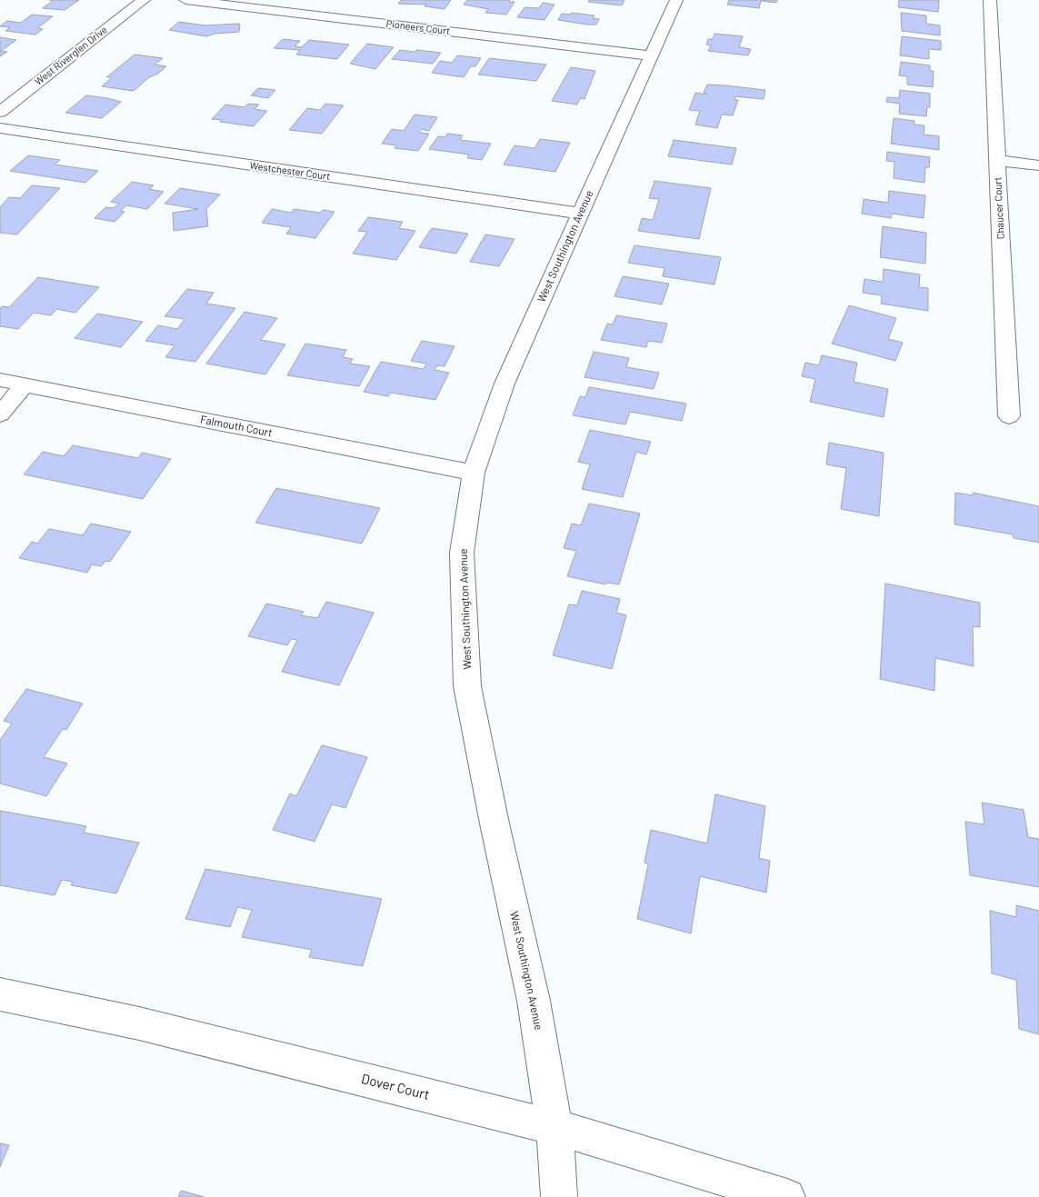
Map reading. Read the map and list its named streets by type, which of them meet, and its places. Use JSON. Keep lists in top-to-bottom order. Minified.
{"streets":{"street":["Pioneers Court","West Riverglen Drive","Westchester Court","Chaucer Court","West Southington Avenue","Falmouth Court","Dover Court"]},"crossings":[["Pioneers Court","West Southington Avenue"],["Westchester Court","West Southington Avenue"],["West Southington Avenue","Falmouth Court"],["West Southington Avenue","Dover Court"]]}
